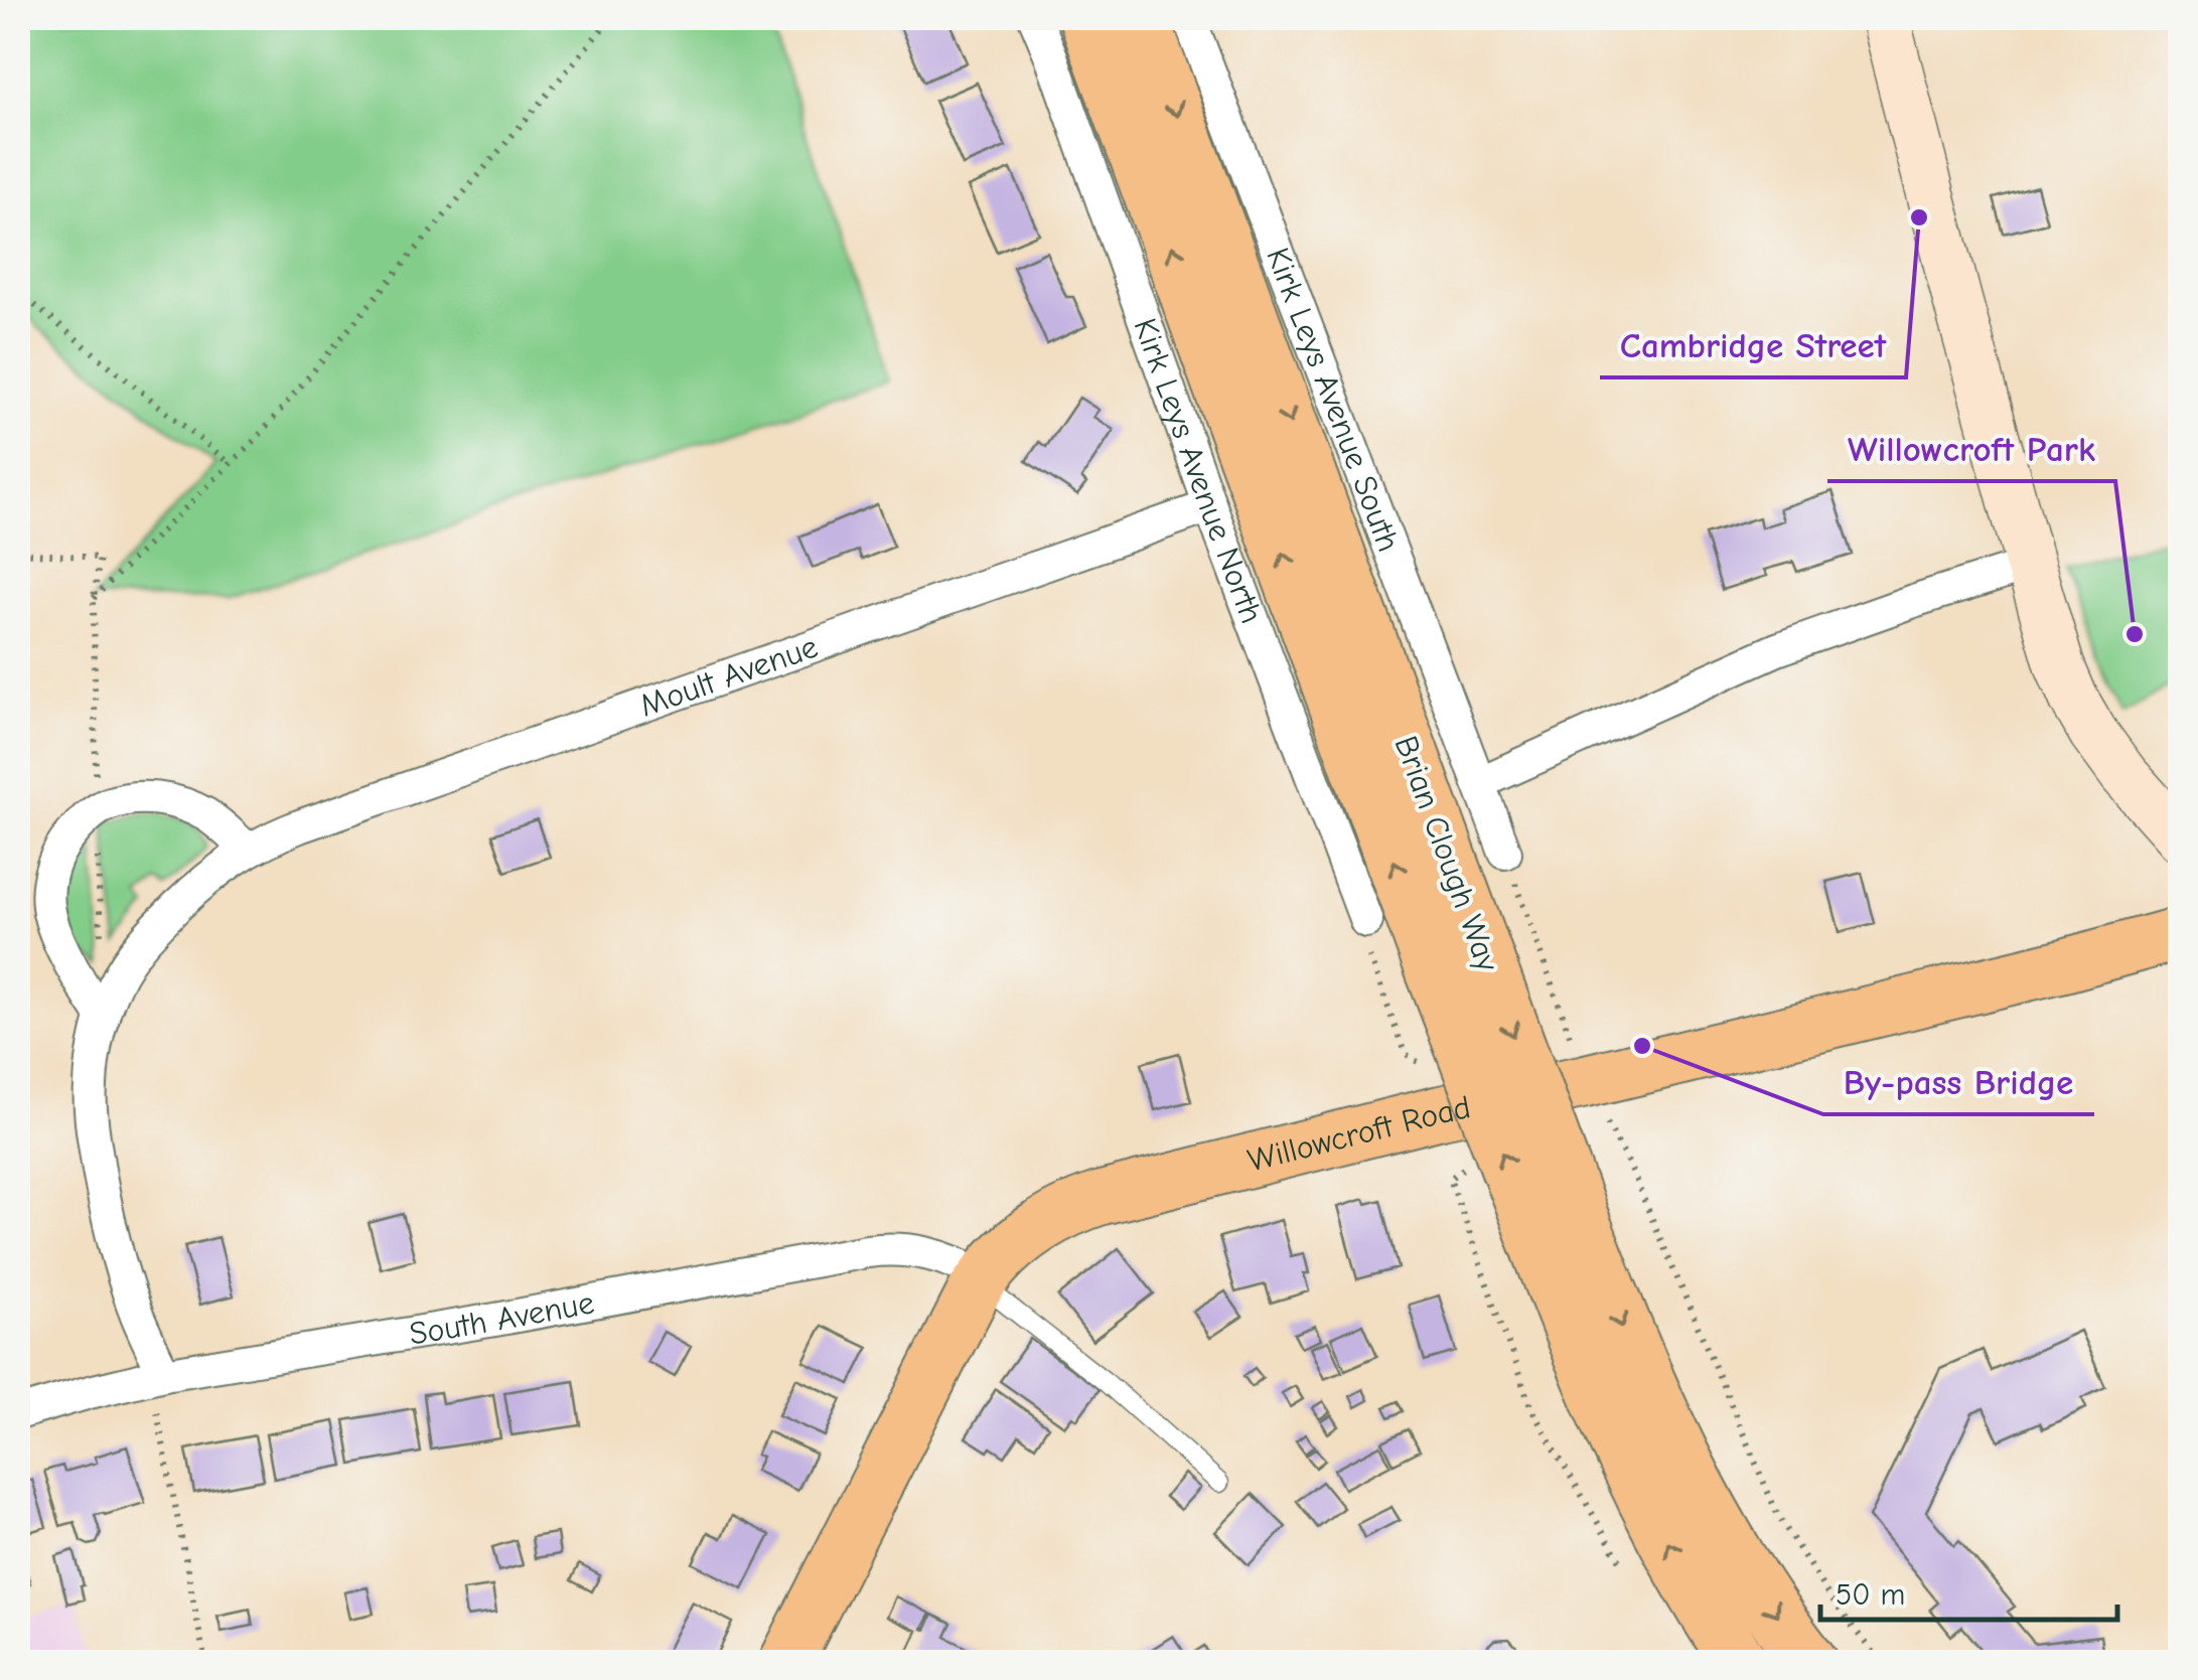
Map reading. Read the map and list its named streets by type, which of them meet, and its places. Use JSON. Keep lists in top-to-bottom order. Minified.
{"streets":{"highway":["Brian Clough Way"],"main road":["Willowcroft Road"],"street":["Kirk Leys Avenue South","Kirk Leys Avenue North","Moult Avenue","South Avenue"]},"crossings":[["Kirk Leys Avenue North","Moult Avenue"],["Moult Avenue","South Avenue"],["Willowcroft Road","South Avenue"]],"places":["Cambridge Street","Willowcroft Park","By-pass Bridge"],"scale_bar":"50 m"}
